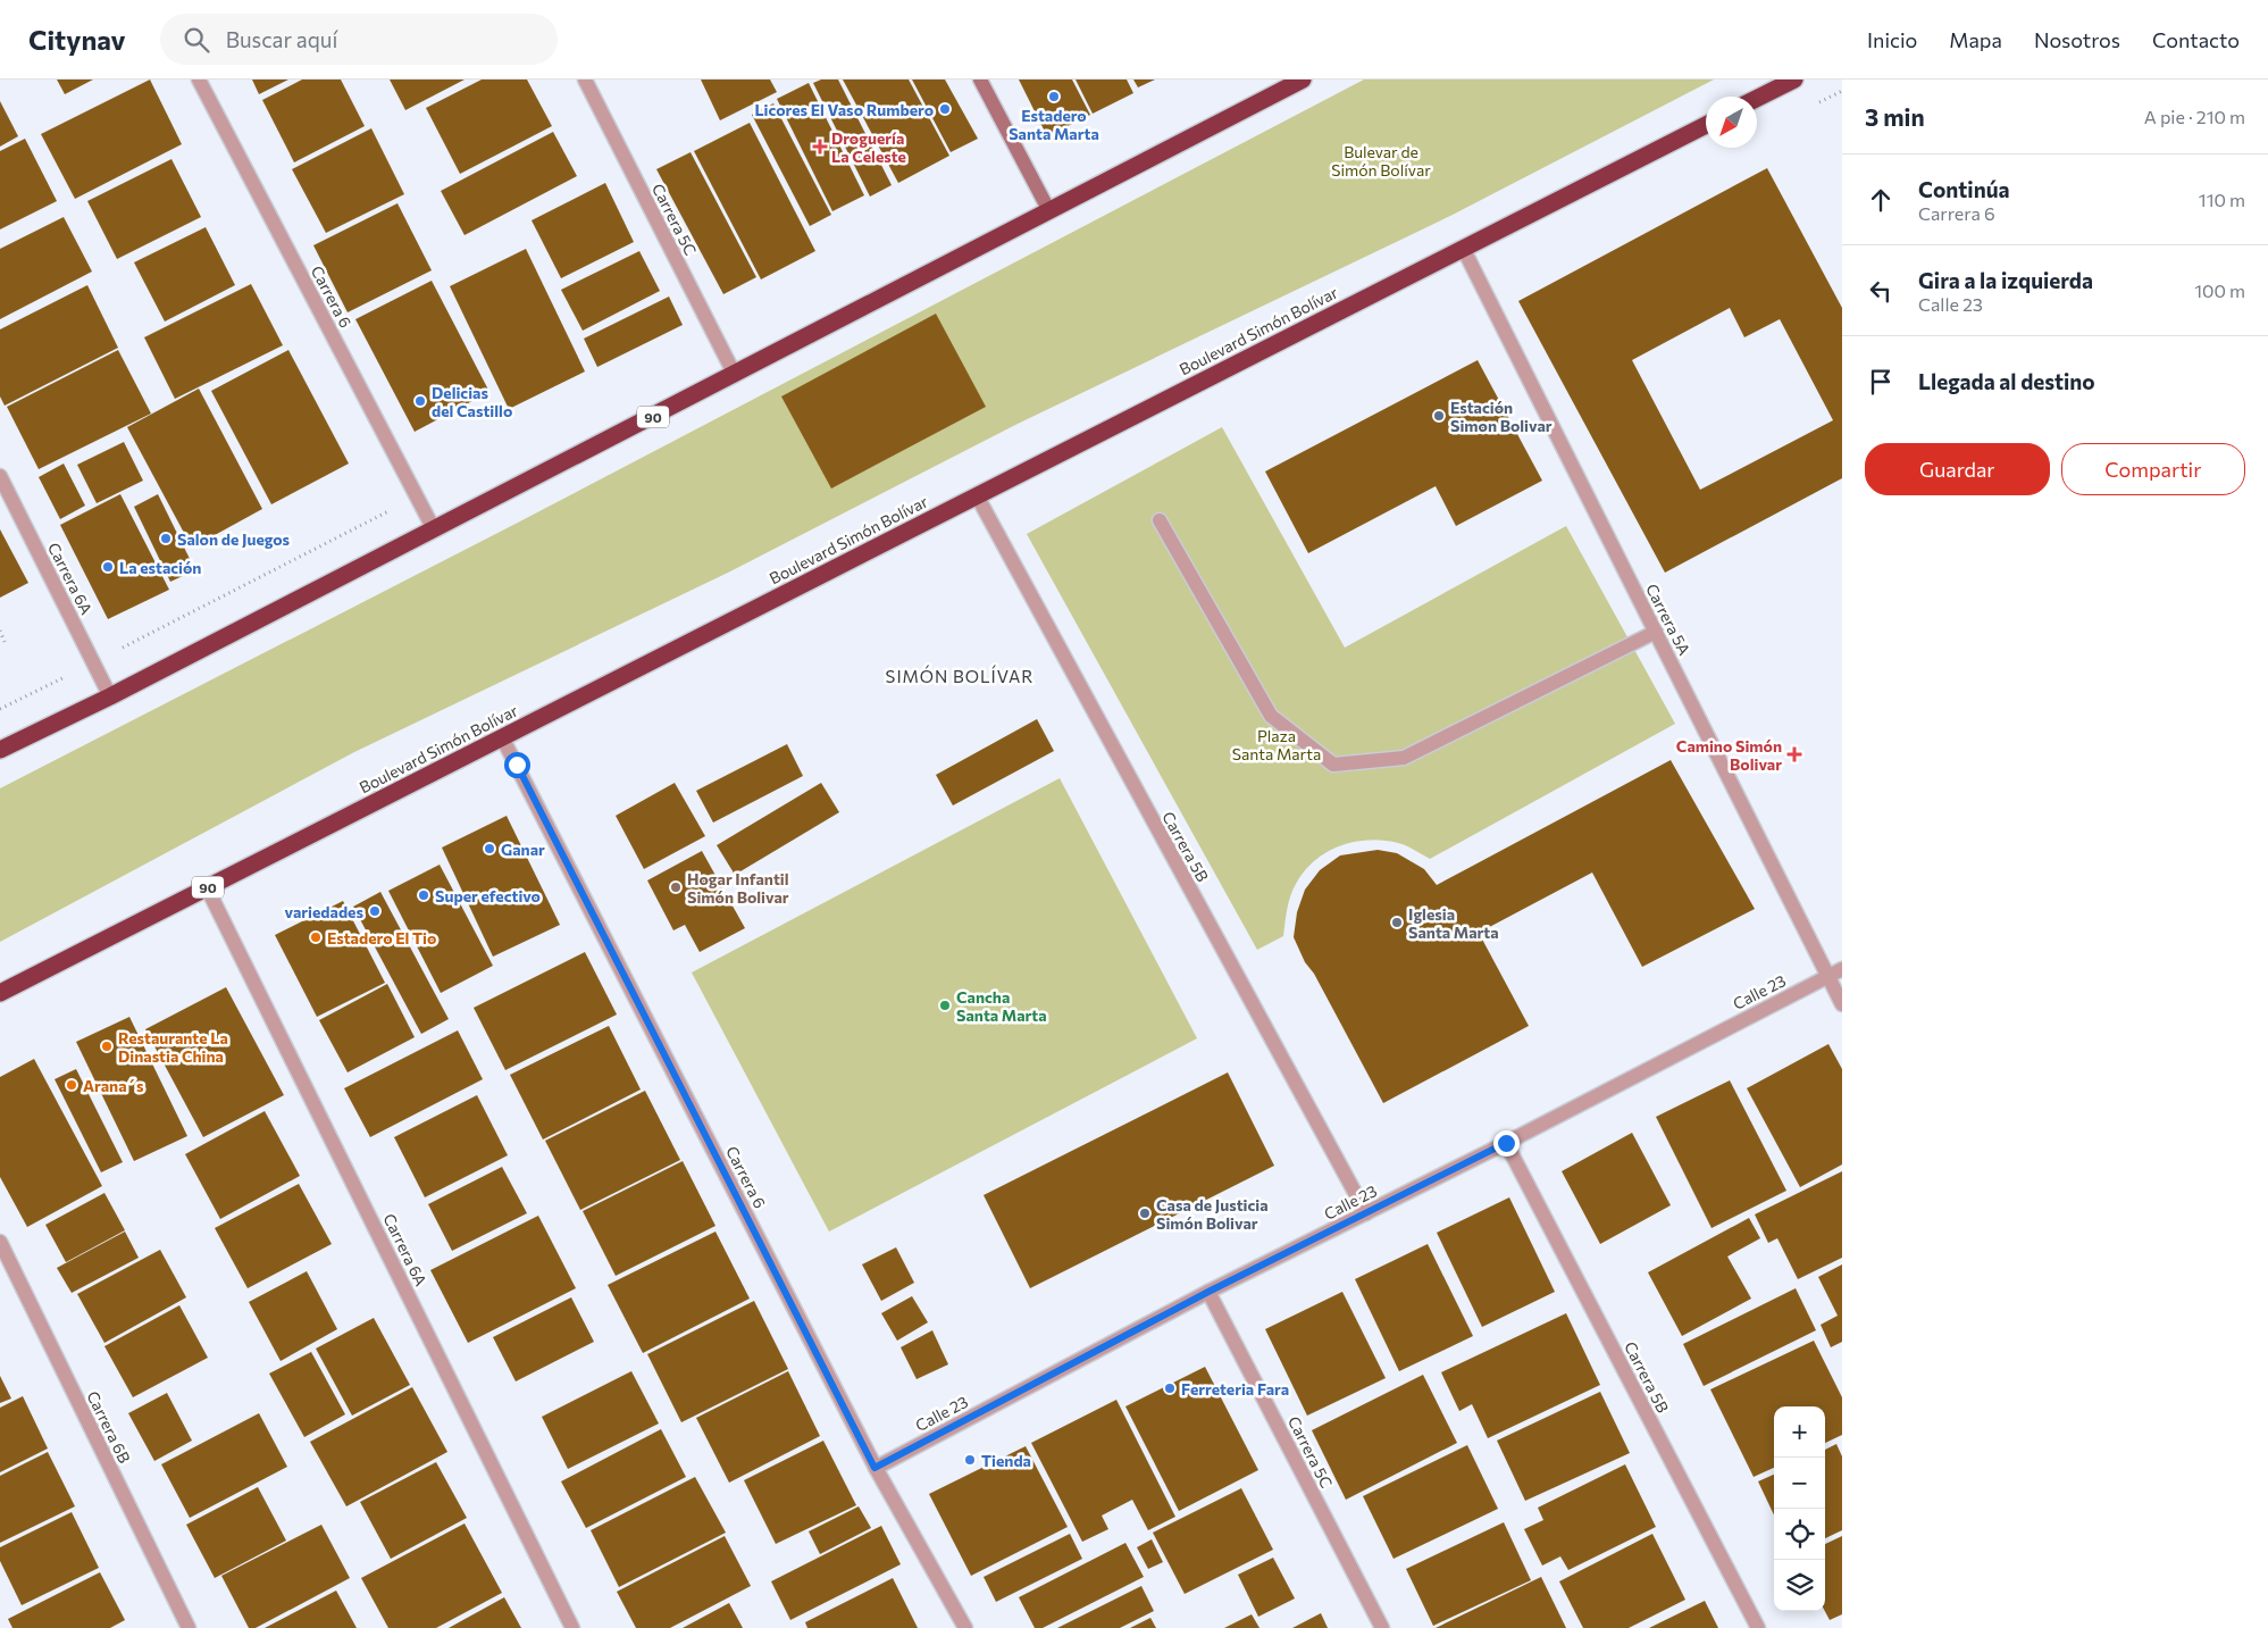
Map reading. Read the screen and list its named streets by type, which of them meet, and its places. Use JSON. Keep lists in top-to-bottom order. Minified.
{"streets":{"highway":["Boulevard Simón Bolívar","90"],"street":["Carrera 5C","Carrera 6","Carrera 6A","Carrera 5A","Carrera 5B","Calle 23","Carrera 6B"]},"crossings":[["Carrera 5C","90"],["Carrera 5C","Calle 23"],["Carrera 6","Boulevard Simón Bolívar"],["Carrera 6","90"],["Carrera 6","Calle 23"],["Boulevard Simón Bolívar","Carrera 6A"],["Boulevard Simón Bolívar","Carrera 5A"],["Boulevard Simón Bolívar","Carrera 5B"],["90","Carrera 6A"],["Carrera 5A","Calle 23"],["Carrera 5B","Calle 23"]],"districts":["SIMÓN BOLÍVAR"],"parks":["Bulevar de Simón Bolívar","Plaza Santa Marta"],"places":{"other":["Estadero Santa Marta","Licores El Vaso Rumbero","Delicias del Castillo","Estación Simon Bolivar","Salon de Juegos","La estación","Ganar","Hogar Infantil Simón Bolivar","Super efectivo","variedades","Iglesia Santa Marta","Estadero El Tio","Cancha Santa Marta","Restaurante La Dinastia China","Arana´s","Casa de Justicia Simón Bolivar","Ferreteria Fara","Tienda"],"health":["Droguería La Celeste","Camino Simón Bolivar"]},"north":"bottom left","page":{"header":"Citynav","search":"Buscar aquí","nav":["Inicio","Mapa","Nosotros","Contacto"],"heading":["3 min","A pie · 210 m"],"list":[["Continúa","Carrera 6","110 m"],["Gira a la izquierda","Calle 23","100 m"],"Llegada al destino"],"buttons":["Guardar","Compartir"],"map_buttons":["+","−"]}}
